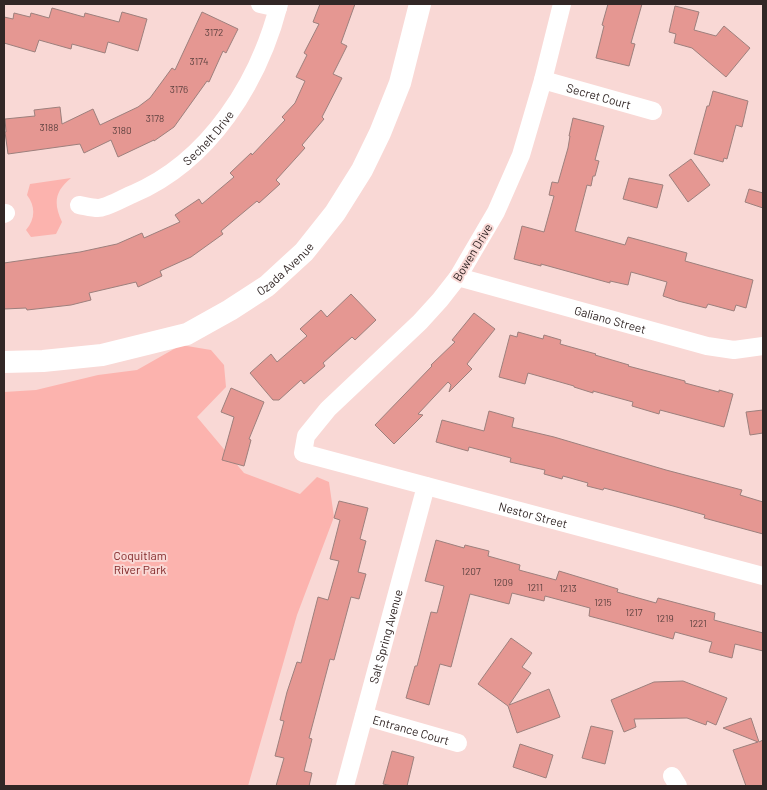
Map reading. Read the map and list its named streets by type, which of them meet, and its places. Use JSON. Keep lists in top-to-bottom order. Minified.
{"streets":{"street":["Secret Court","Sechelt Drive","Bowen Drive","Ozada Avenue","Galiano Street","Nestor Street","Salt Spring Avenue","Entrance Court"]},"crossings":[["Secret Court","Bowen Drive"],["Bowen Drive","Galiano Street"],["Bowen Drive","Nestor Street"],["Nestor Street","Salt Spring Avenue"],["Salt Spring Avenue","Entrance Court"]],"parks":["Coquitlam River Park"],"house_numbers":["3172","3174","3176","3178","3188","3180","1207","1209","1211","1213","1215","1217","1219","1221"]}
